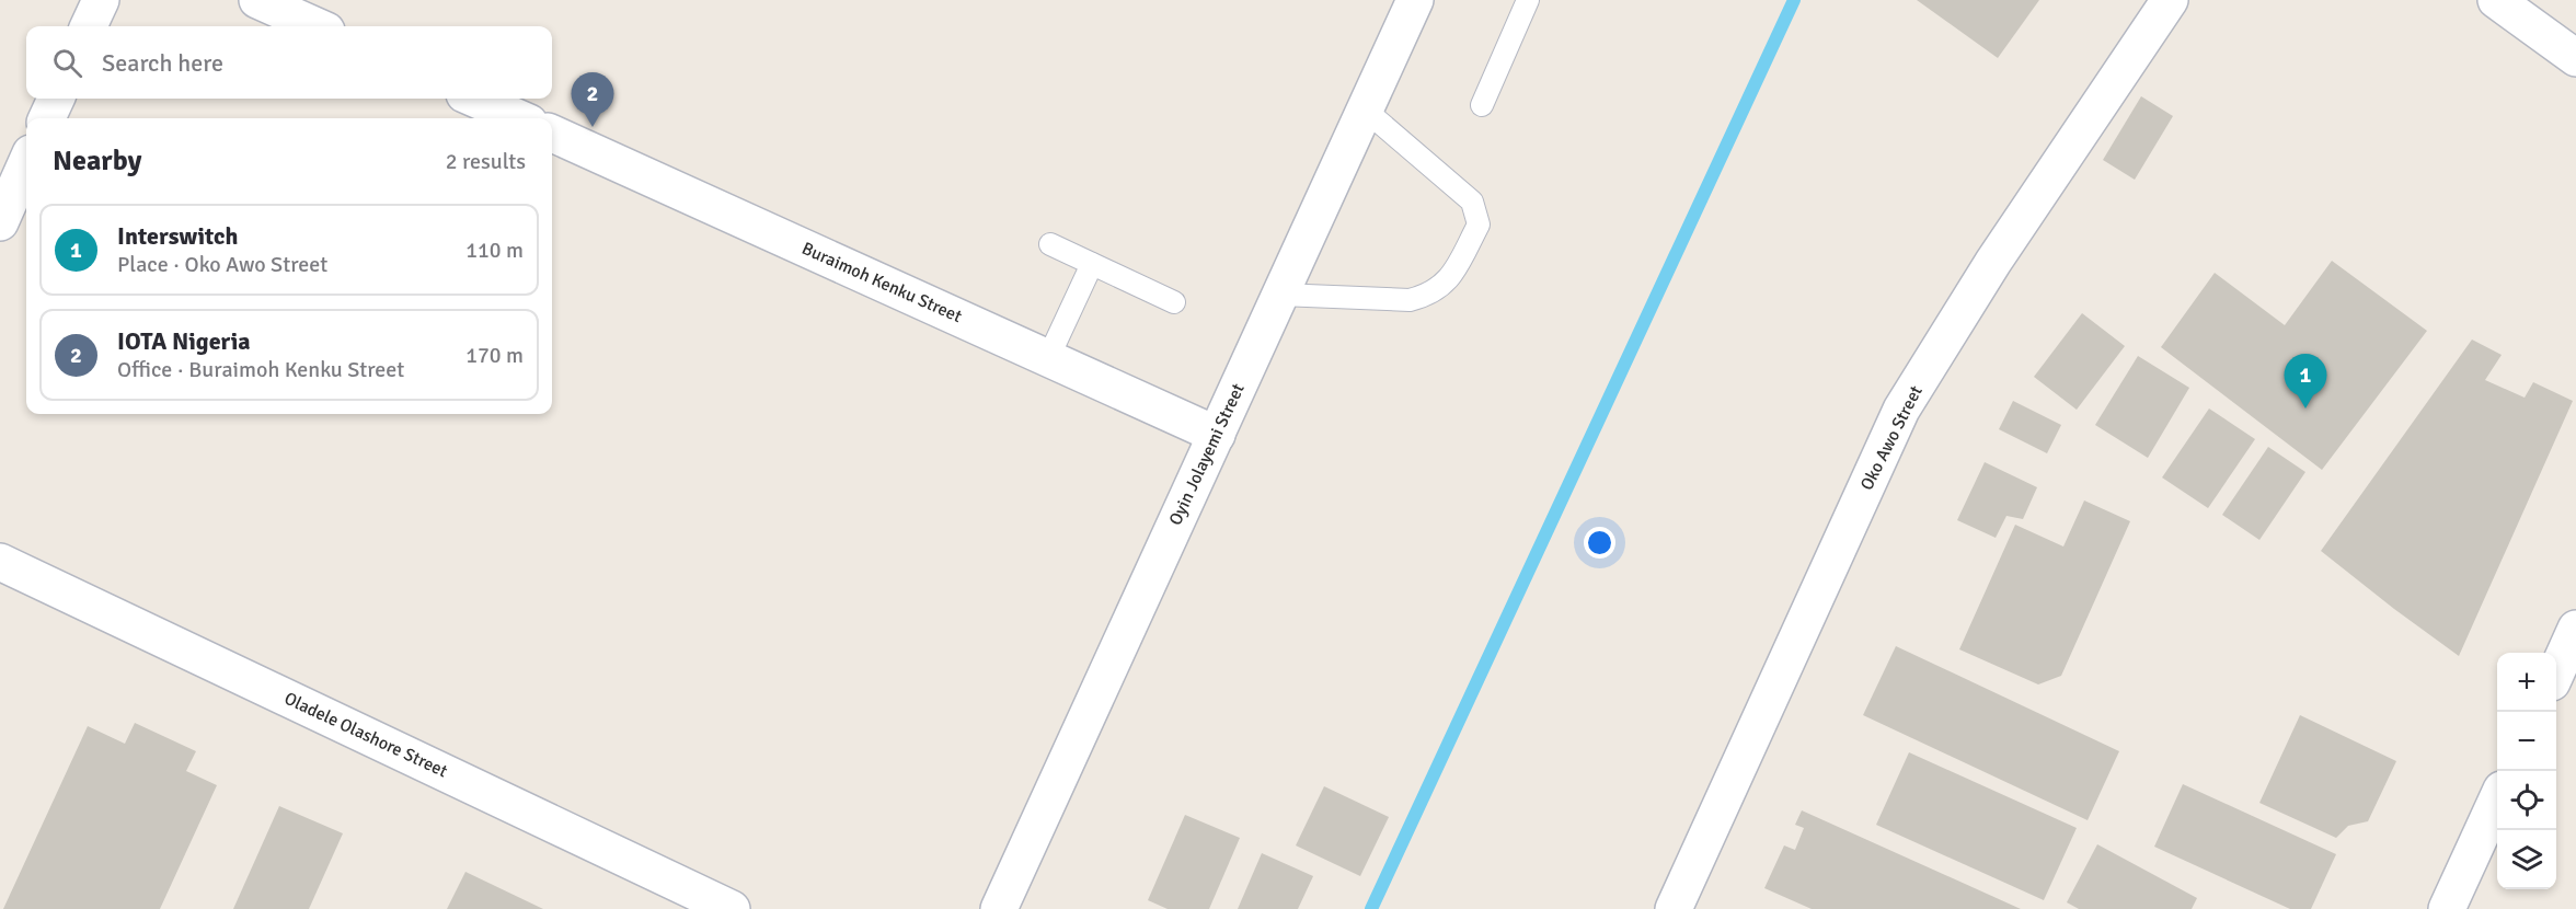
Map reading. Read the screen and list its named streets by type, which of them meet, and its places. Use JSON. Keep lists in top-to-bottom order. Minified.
{"streets":{"street":["Buraimoh Kenku Street","Oko Awo Street","Oyin Jolayemi Street","Oladele Olashore Street"]},"crossings":[["Buraimoh Kenku Street","Oyin Jolayemi Street"]],"page":{"search":"Search here","pins":["2","1"],"heading":["Nearby","2 results"],"list":[{"mark":"1","name":"Interswitch","note":"Place · Oko Awo Street","value":"110 m"},{"mark":"2","name":"IOTA Nigeria","note":"Office · Buraimoh Kenku Street","value":"170 m"}],"map_buttons":["+","−"]}}
